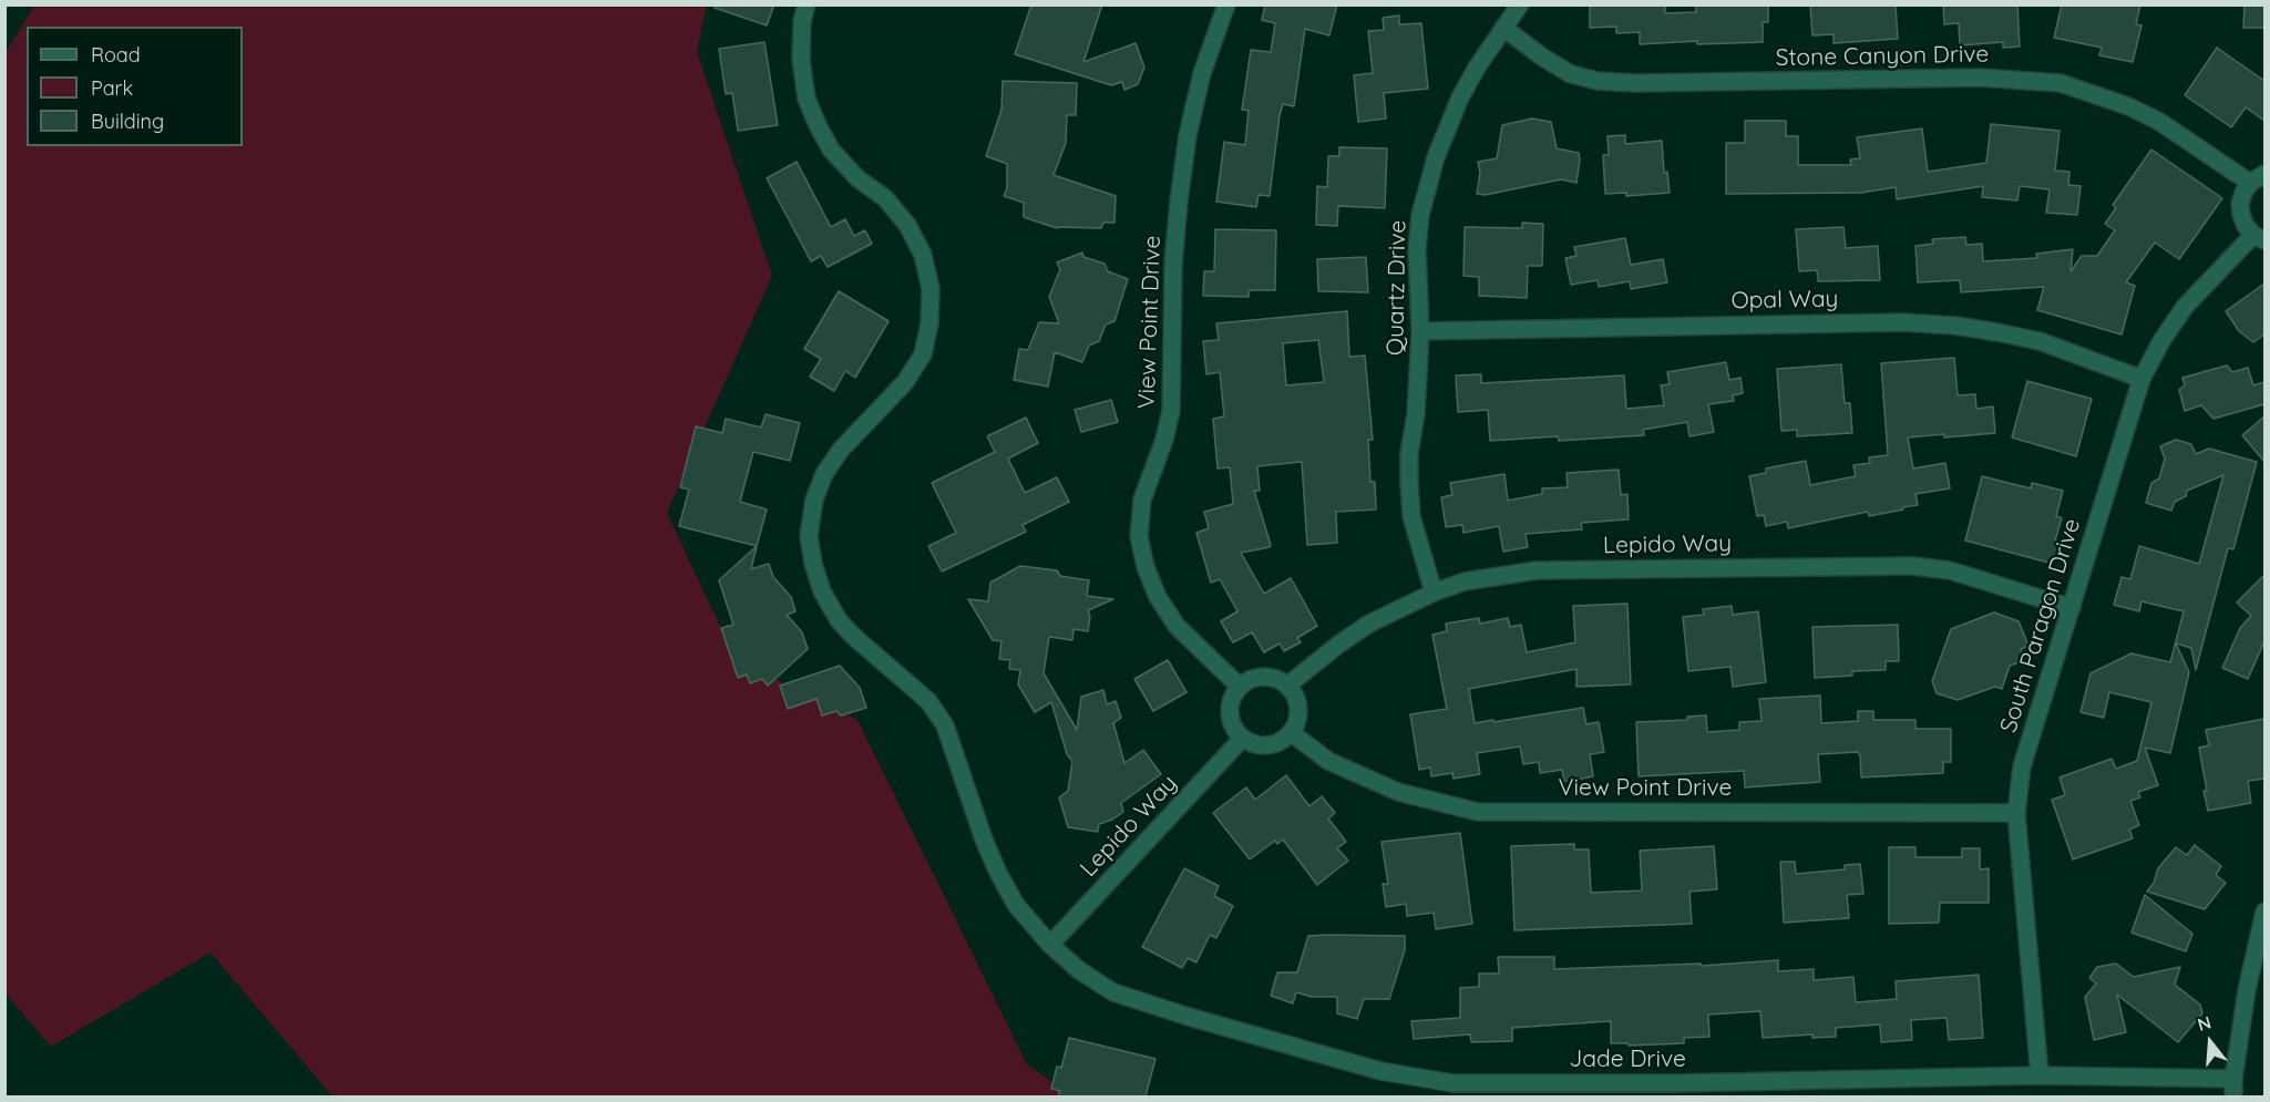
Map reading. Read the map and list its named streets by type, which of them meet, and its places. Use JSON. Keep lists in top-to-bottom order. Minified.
{"streets":{"street":["Stone Canyon Drive","Quartz Drive","Opal Way","View Point Drive","Lepido Way","South Paragon Drive","Jade Drive"]},"crossings":[["Stone Canyon Drive","Quartz Drive"],["Quartz Drive","Opal Way"],["Quartz Drive","Lepido Way"],["Opal Way","South Paragon Drive"],["View Point Drive","Lepido Way"],["View Point Drive","South Paragon Drive"],["Lepido Way","South Paragon Drive"],["Lepido Way","Jade Drive"],["South Paragon Drive","Jade Drive"]],"legend":["Road","Park","Building"],"north":"top"}
